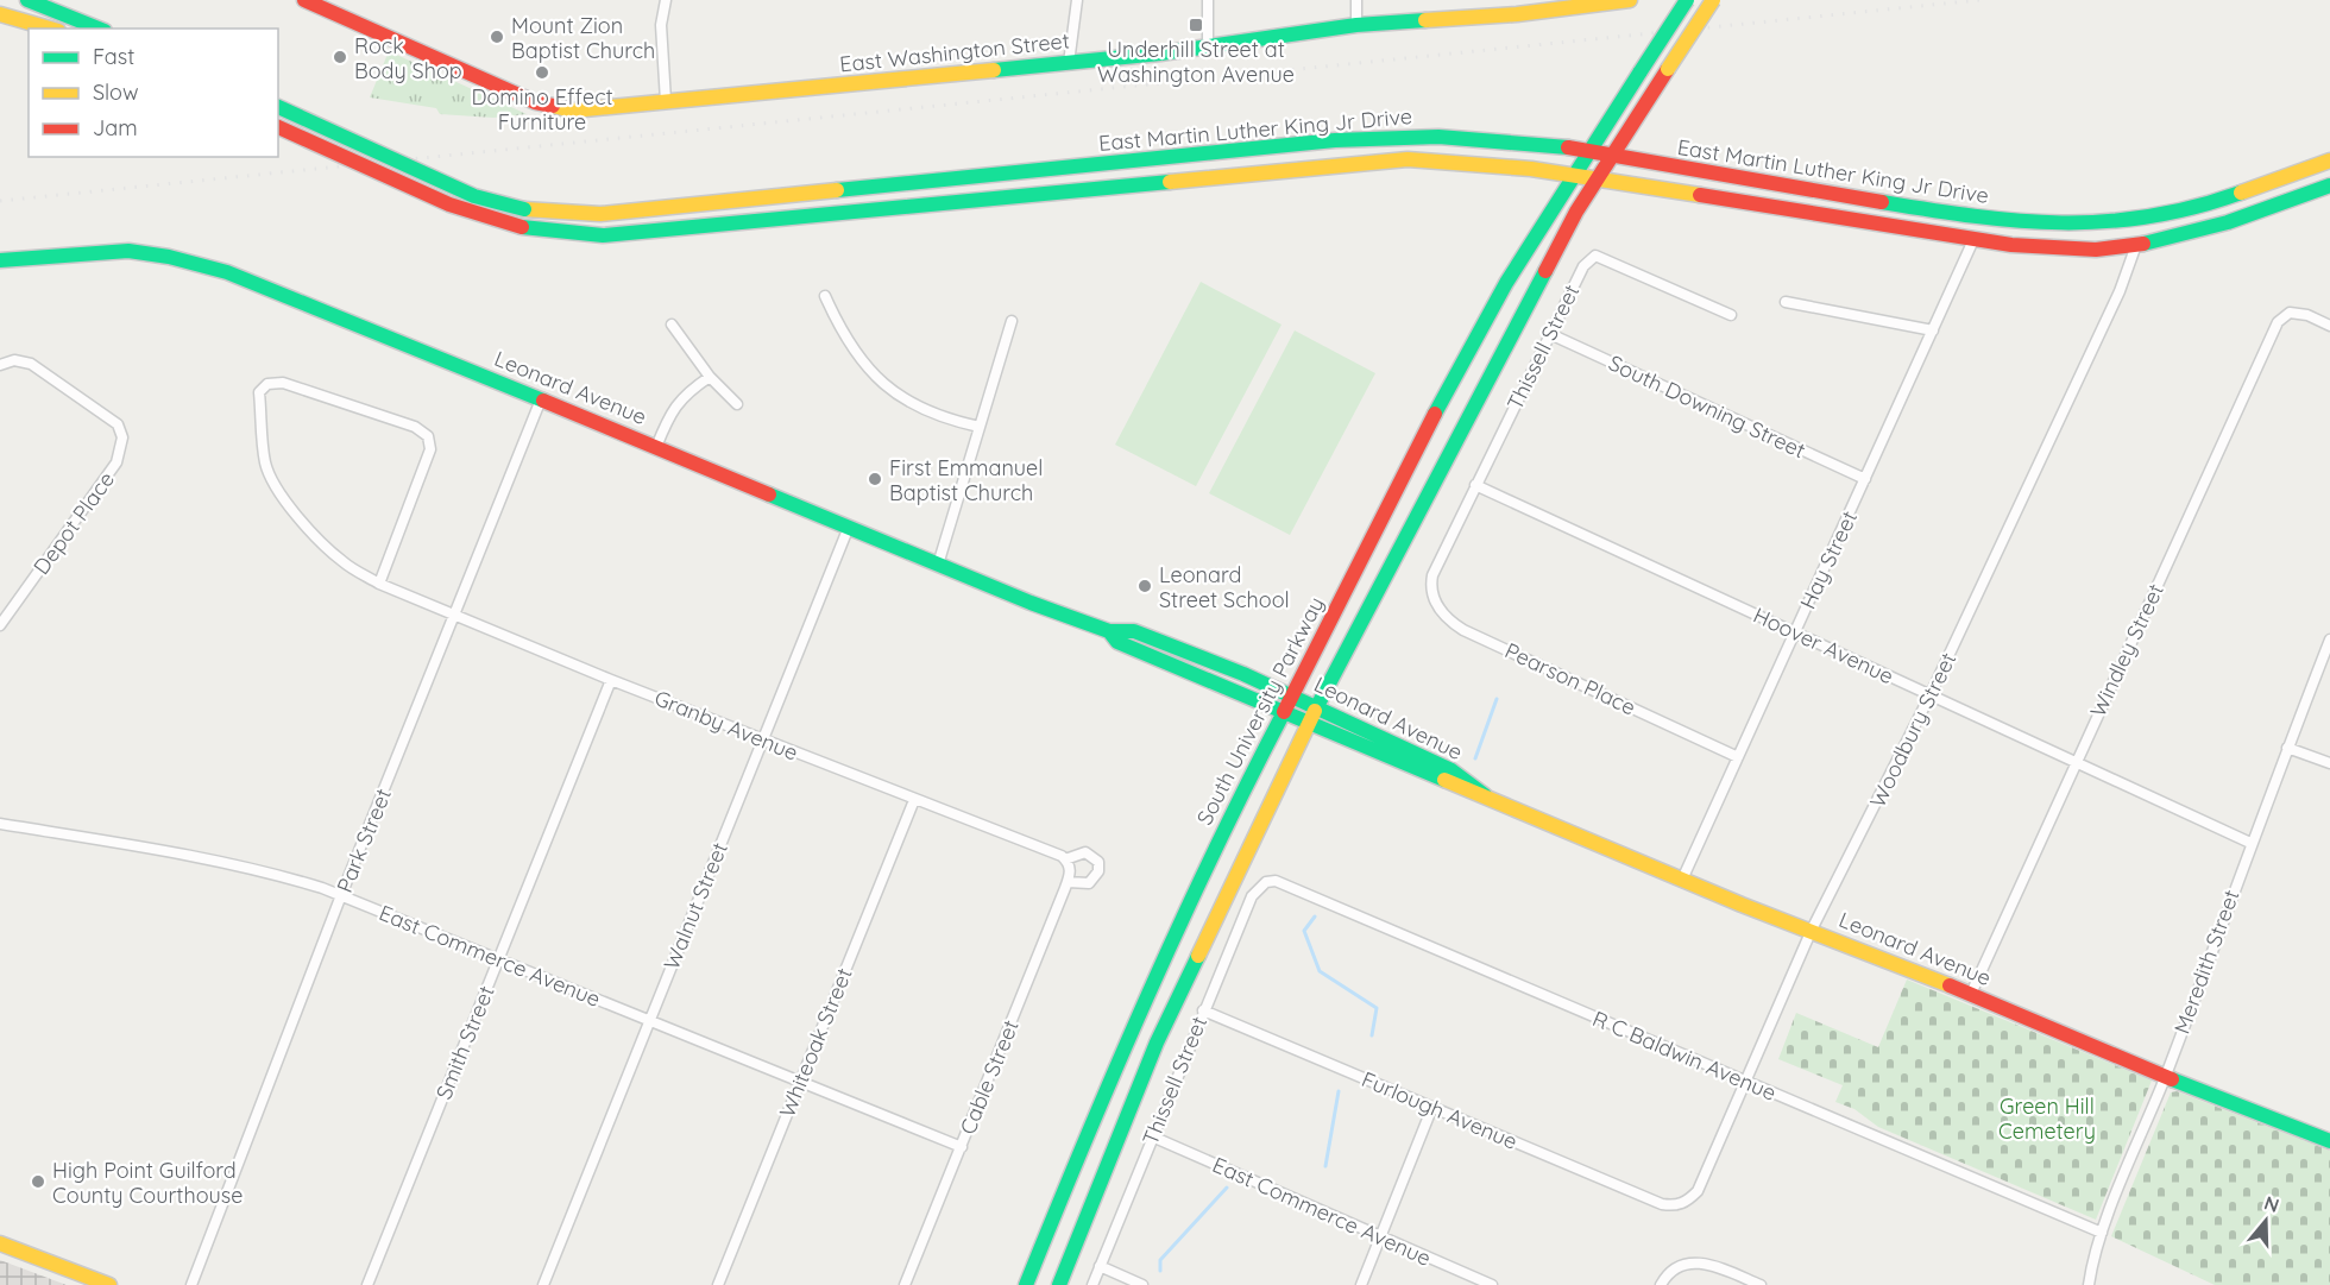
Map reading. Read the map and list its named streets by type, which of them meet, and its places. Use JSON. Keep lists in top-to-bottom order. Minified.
{"streets":{"main road":["East Washington Street","East Martin Luther King Jr Drive","Leonard Avenue","South University Parkway"],"street":["Thissell Street","South Downing Street","Depot Place","Hay Street","Hoover Avenue","Windley Street","Pearson Place","Granby Avenue","Woodbury Street","Park Street","Walnut Street","East Commerce Avenue","Meredith Street","Smith Street","Whiteoak Street","R C Baldwin Avenue","Cable Street","Furlough Avenue"]},"crossings":[["East Martin Luther King Jr Drive","Hay Street"],["East Martin Luther King Jr Drive","South University Parkway"],["East Martin Luther King Jr Drive","Woodbury Street"],["Thissell Street","South Downing Street"],["Thissell Street","Hoover Avenue"],["Thissell Street","Pearson Place"],["Thissell Street","East Commerce Avenue"],["Thissell Street","R C Baldwin Avenue"],["Thissell Street","Furlough Avenue"],["Leonard Avenue","Hay Street"],["Leonard Avenue","Windley Street"],["Leonard Avenue","South University Parkway"],["Leonard Avenue","Woodbury Street"],["Leonard Avenue","Park Street"],["Leonard Avenue","Walnut Street"],["Leonard Avenue","Meredith Street"],["South Downing Street","Hay Street"],["Hay Street","Hoover Avenue"],["Hay Street","Pearson Place"],["Hoover Avenue","Windley Street"],["Hoover Avenue","Woodbury Street"],["Hoover Avenue","Meredith Street"],["Granby Avenue","Park Street"],["Granby Avenue","Walnut Street"],["Granby Avenue","Smith Street"],["Granby Avenue","Whiteoak Street"],["Granby Avenue","Cable Street"],["Woodbury Street","R C Baldwin Avenue"],["Woodbury Street","Furlough Avenue"],["Park Street","East Commerce Avenue"],["Walnut Street","East Commerce Avenue"],["East Commerce Avenue","Smith Street"],["East Commerce Avenue","Whiteoak Street"],["East Commerce Avenue","Cable Street"],["Meredith Street","R C Baldwin Avenue"]],"parks":["Green Hill Cemetery"],"places":{"transit":["Underhill Street at Washington Avenue"],"other":["Mount Zion Baptist Church","Rock Body Shop","Domino Effect Furniture","First Emmanuel Baptist Church","Leonard Street School","High Point Guilford County Courthouse"]},"legend":["Fast","Slow","Jam"],"north":"top"}
